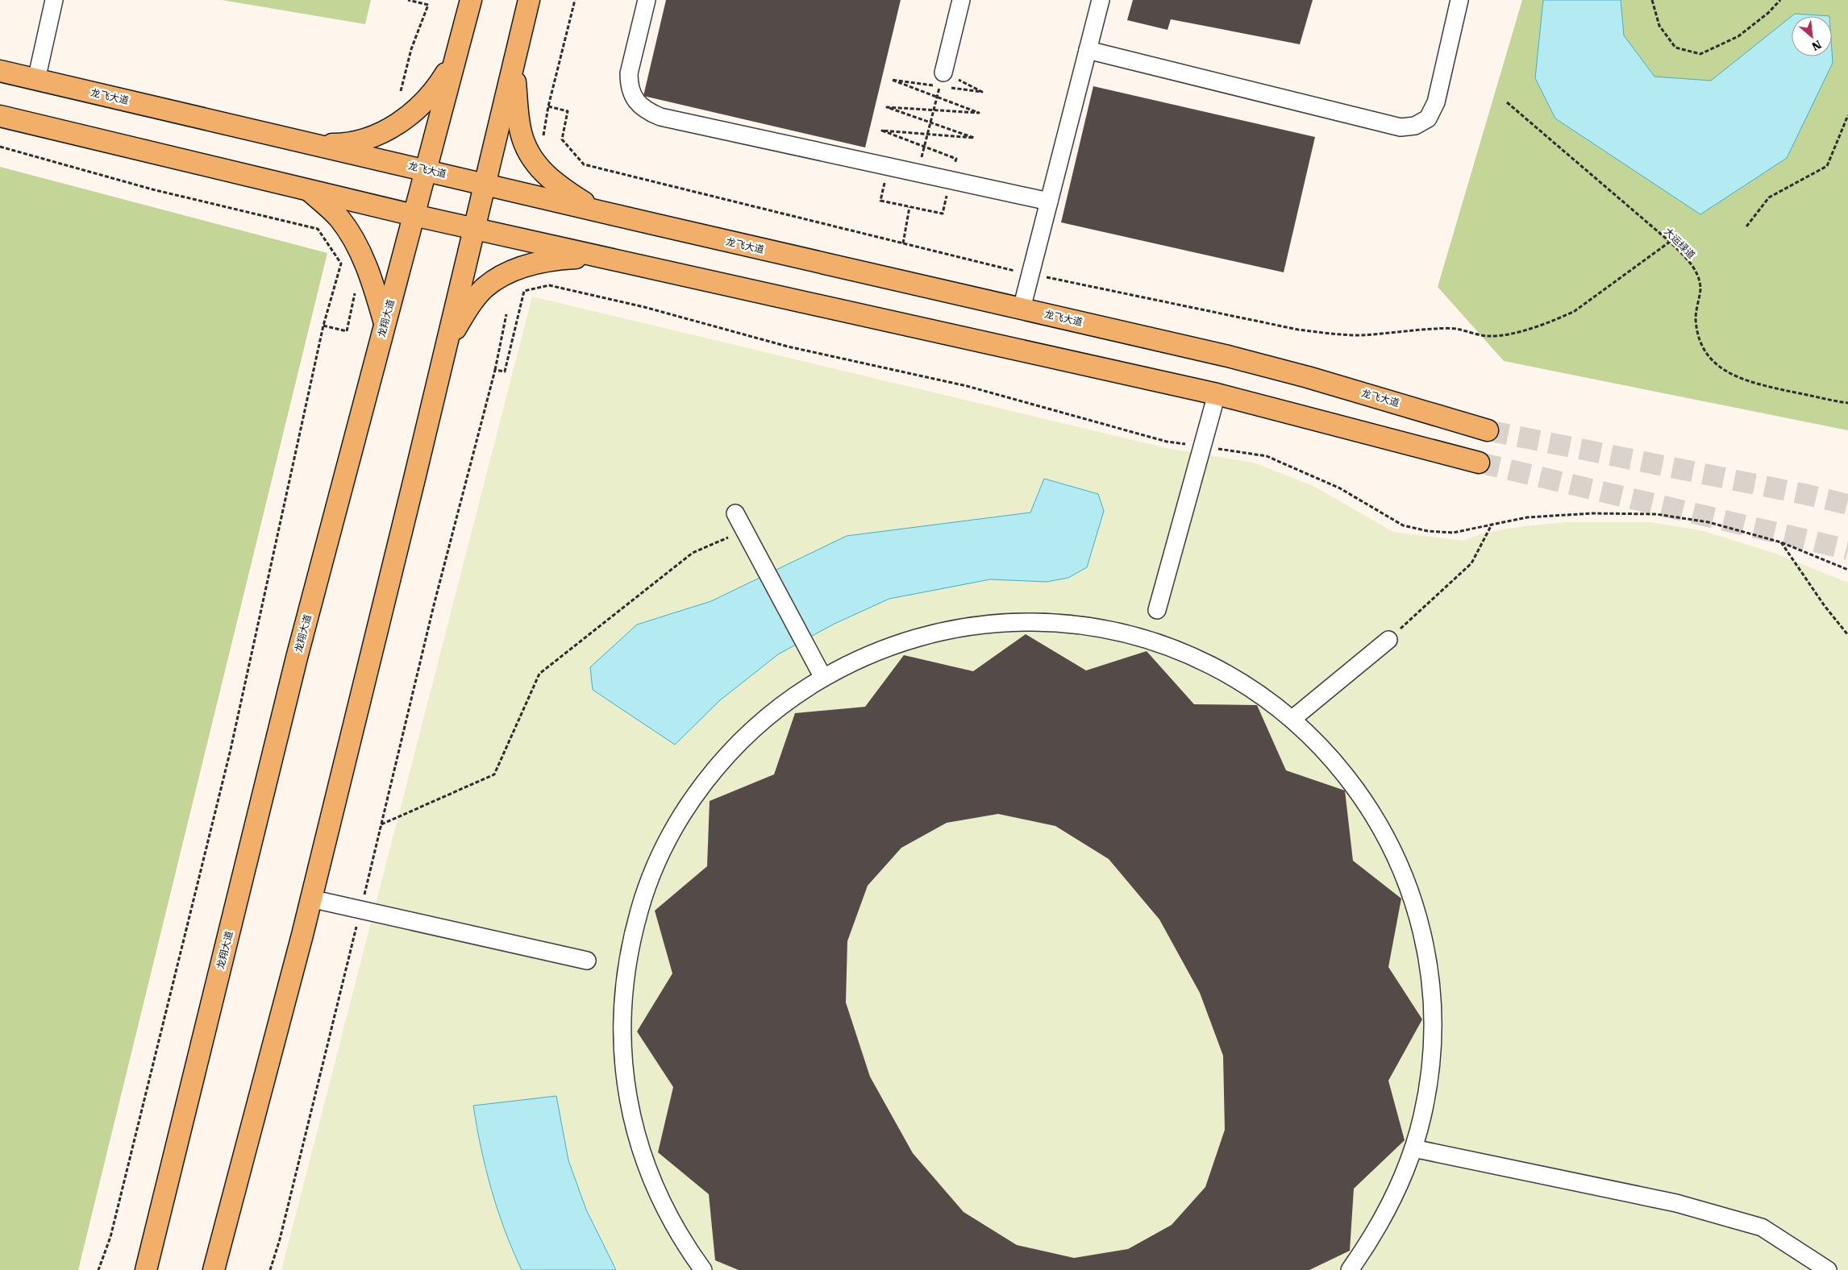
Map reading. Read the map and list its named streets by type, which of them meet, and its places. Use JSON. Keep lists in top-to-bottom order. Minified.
{"streets":{"main road":["龙飞大道","龙翔大道"],"path":["大运绿道"]},"crossings":[["龙飞大道","龙翔大道"]],"north":"bottom right"}
